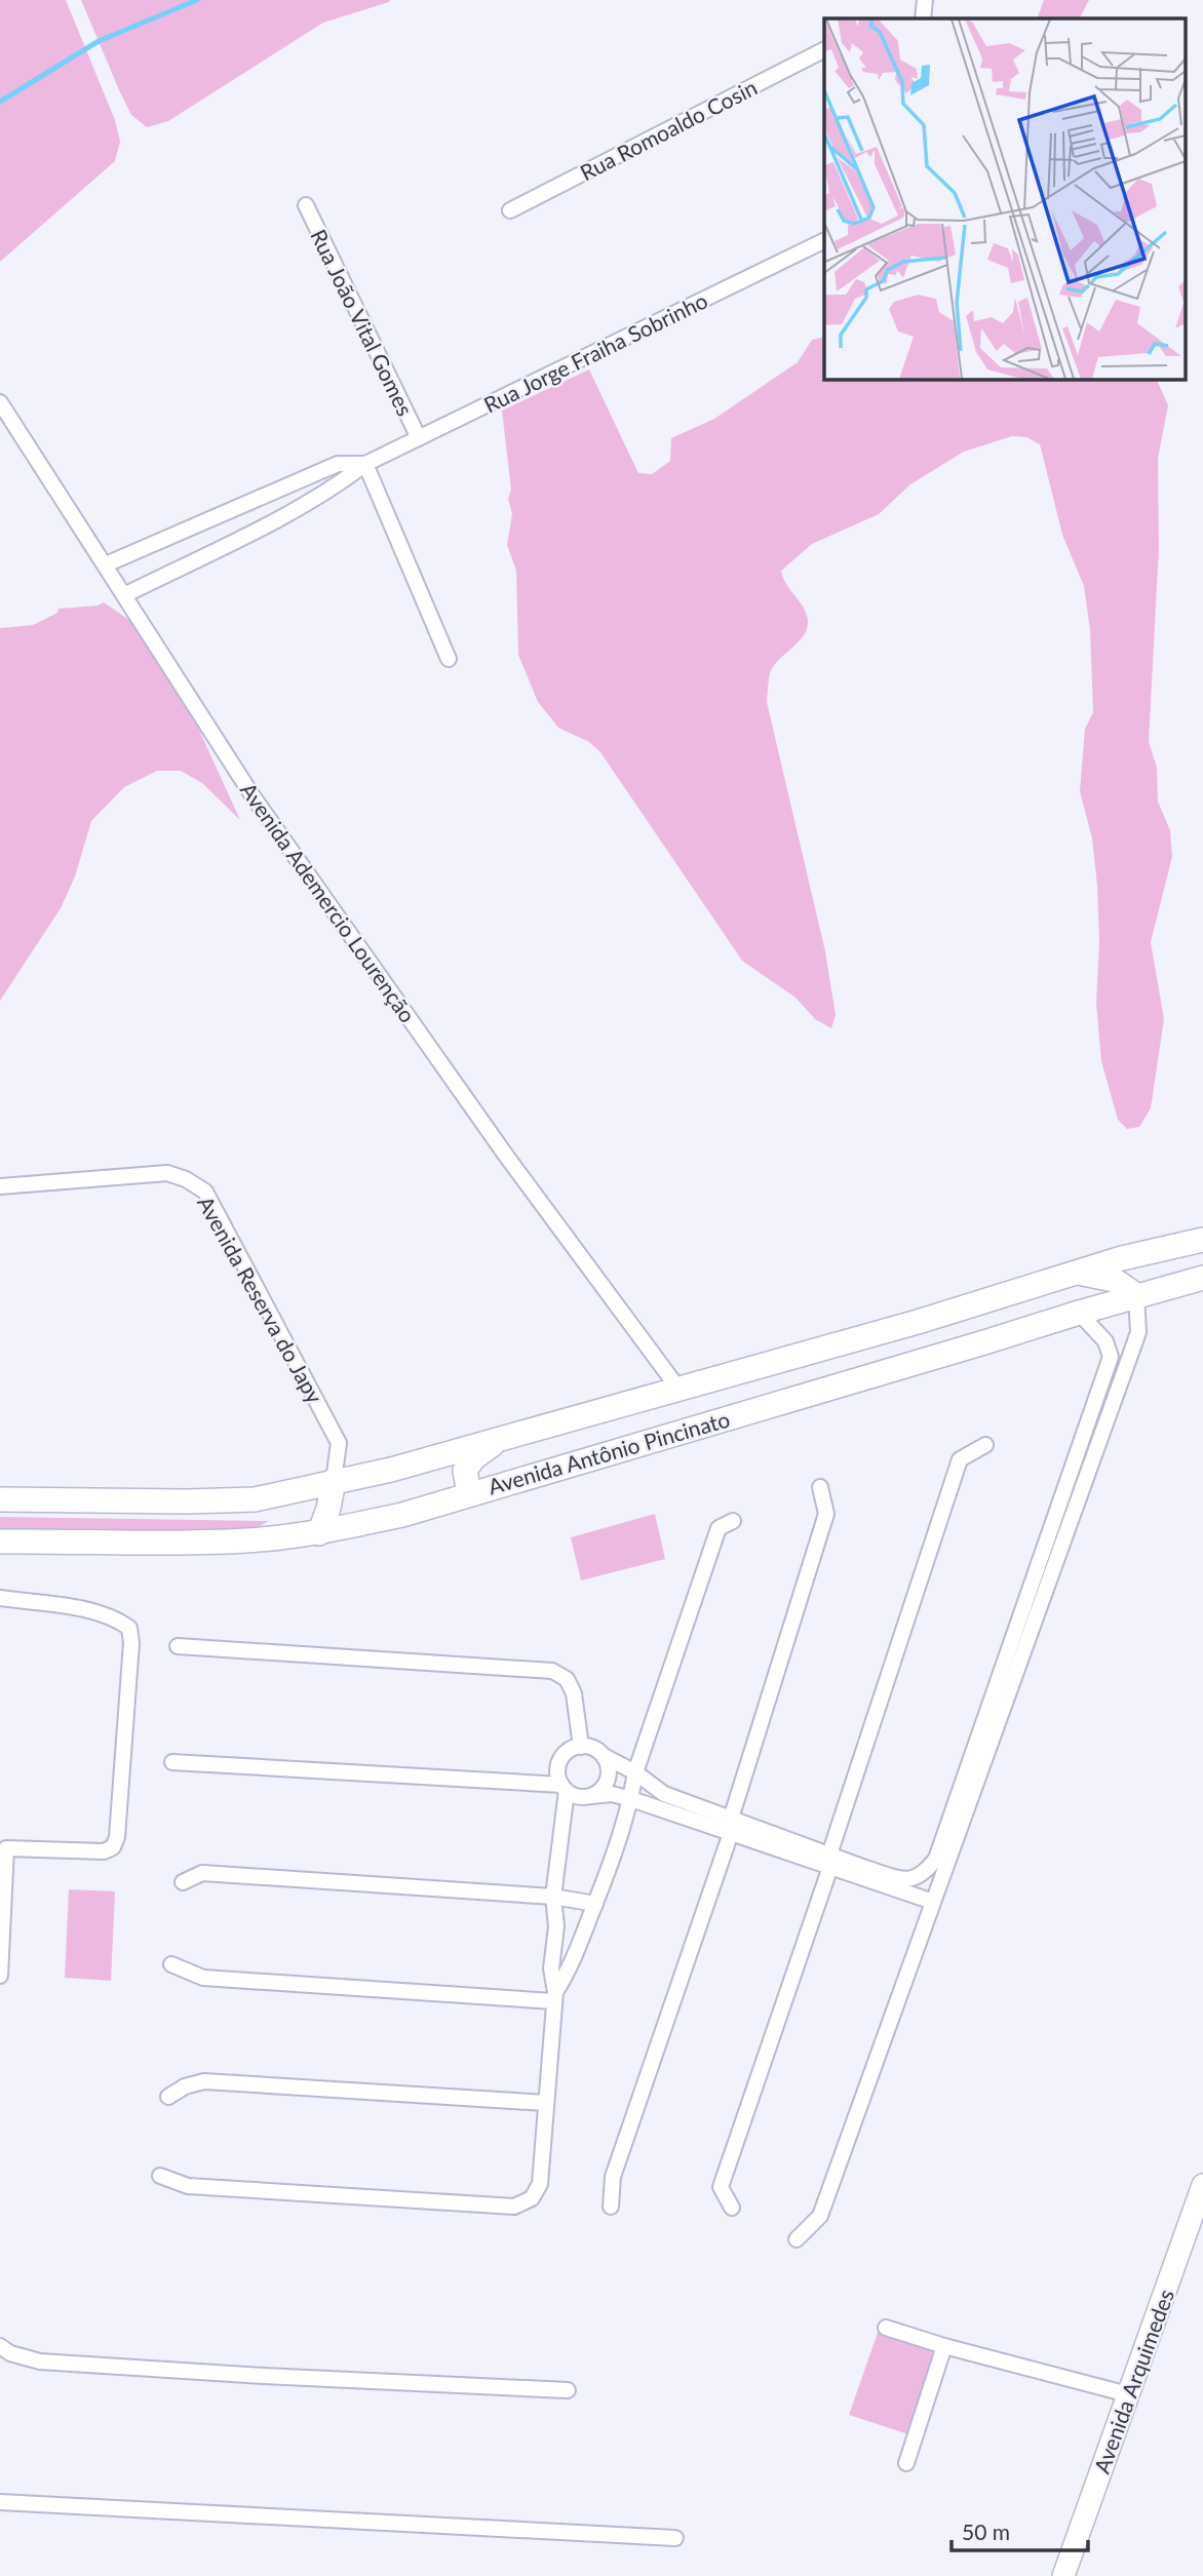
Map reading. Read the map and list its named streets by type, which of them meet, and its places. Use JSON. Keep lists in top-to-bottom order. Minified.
{"streets":{"main road":["Avenida Antônio Pincinato","Avenida Arquimedes"],"street":["Rua Romoaldo Cosin","Rua João Vital Gomes","Rua Jorge Fraiha Sobrinho","Avenida Ademercio Lourenção","Avenida Reserva do Japy"]},"crossings":[["Rua João Vital Gomes","Rua Jorge Fraiha Sobrinho"],["Avenida Ademercio Lourenção","Avenida Antônio Pincinato"],["Avenida Reserva do Japy","Avenida Antônio Pincinato"]],"scale_bar":"50 m"}
